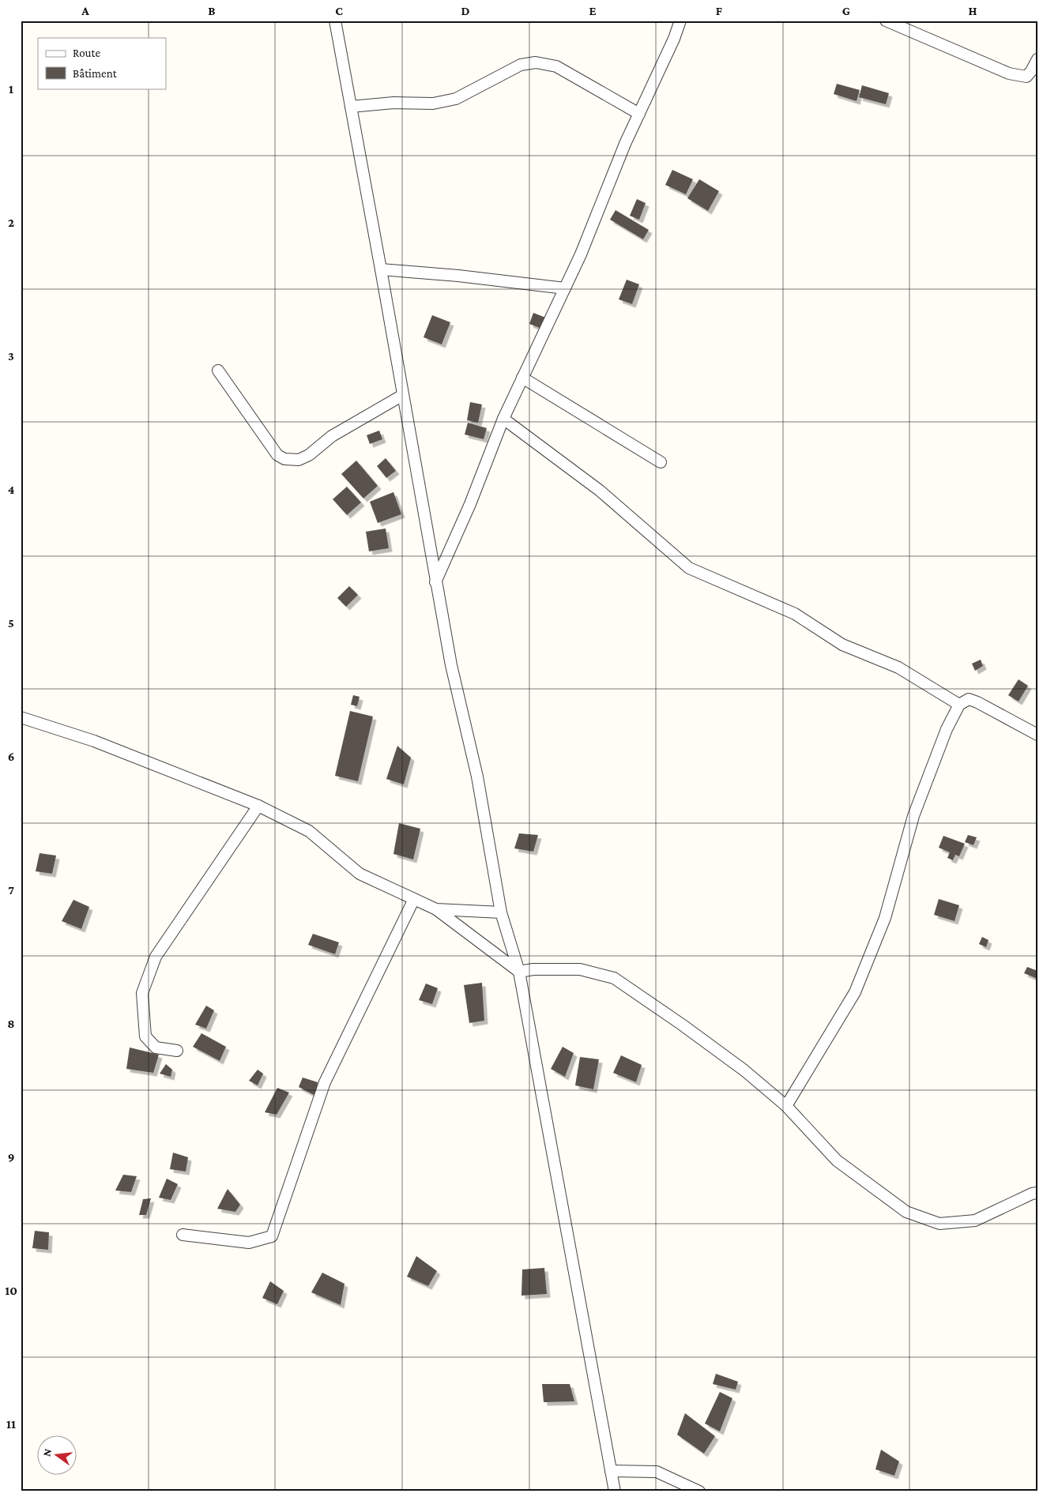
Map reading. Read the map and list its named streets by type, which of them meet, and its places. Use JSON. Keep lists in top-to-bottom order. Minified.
{"legend":["Route","Bâtiment"],"north":"left","grid":{"columns":["A","B","C","D","E","F","G","H"],"rows":["1","2","3","4","5","6","7","8","9","10","11"]}}
